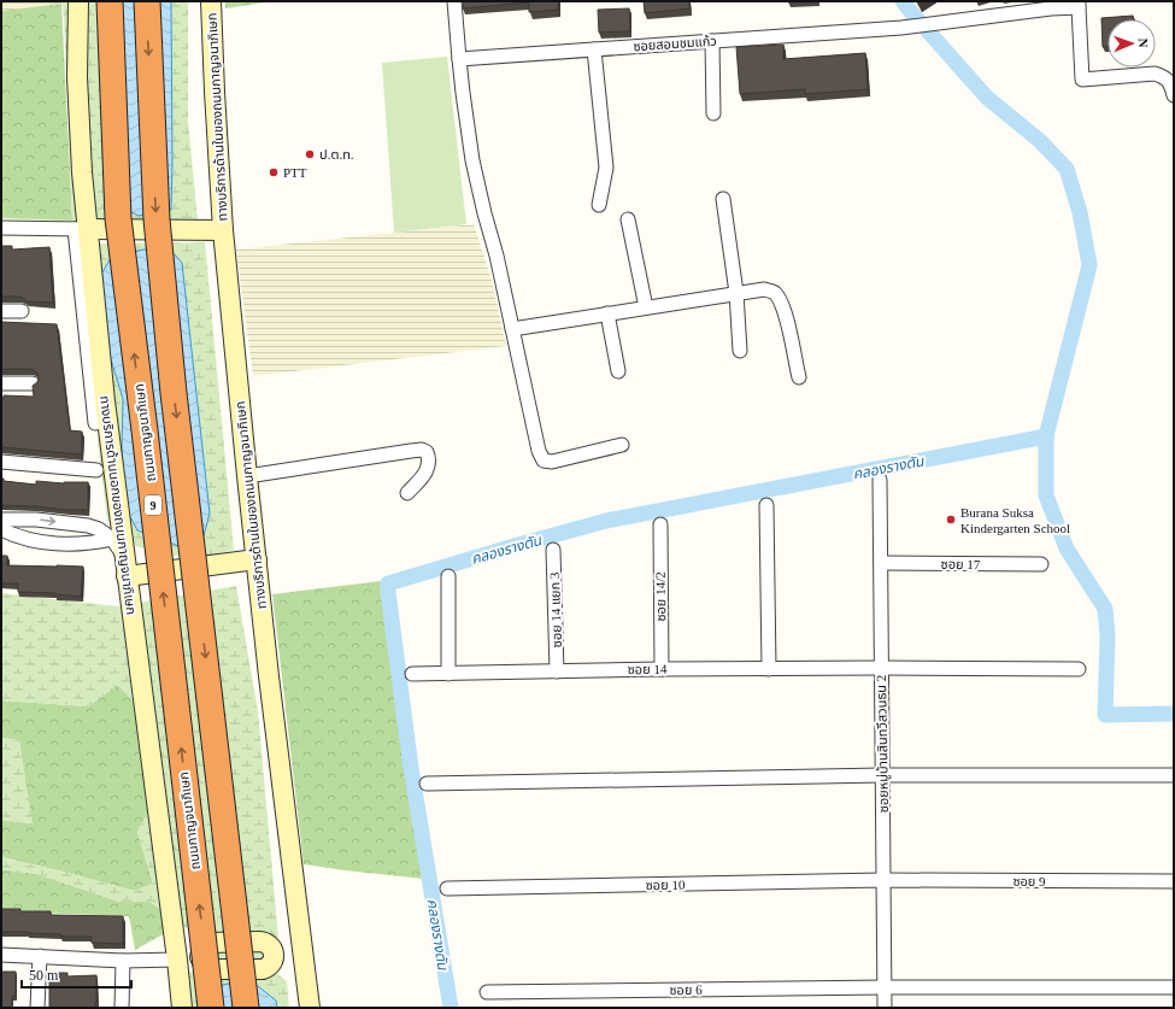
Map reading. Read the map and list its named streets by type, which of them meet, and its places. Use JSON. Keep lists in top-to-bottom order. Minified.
{"streets":{"highway":["ถนนกาญจนาภิเษก","9"],"main road":["ทางบริการด้านในของถนนกาญจนาภิเษก","ทางบริการด้านนอกของถนนกาญจนาภิเษก"],"street":["ซอยสอนชมแก้ว","ซอย 17","ซอย 14/2","ซอย 14 แยก 3","ซอย 14","ซอยหมู่บ้านสินทวีสวนธน 2","ซอย 9","ซอย 10","ซอย 6"]},"crossings":[["ซอย 17","ซอยหมู่บ้านสินทวีสวนธน 2"],["ซอย 14/2","ซอย 14"],["ซอย 14 แยก 3","ซอย 14"],["ซอย 14","ซอยหมู่บ้านสินทวีสวนธน 2"],["ซอยหมู่บ้านสินทวีสวนธน 2","ซอย 9"],["ซอยหมู่บ้านสินทวีสวนธน 2","ซอย 10"],["ซอยหมู่บ้านสินทวีสวนธน 2","ซอย 6"],["ซอย 9","ซอย 10"]],"water":["คลองรางตัน"],"places":["ป.ต.ท.","PTT","Burana Suksa Kindergarten School"],"scale_bar":"50 m","north":"right"}
